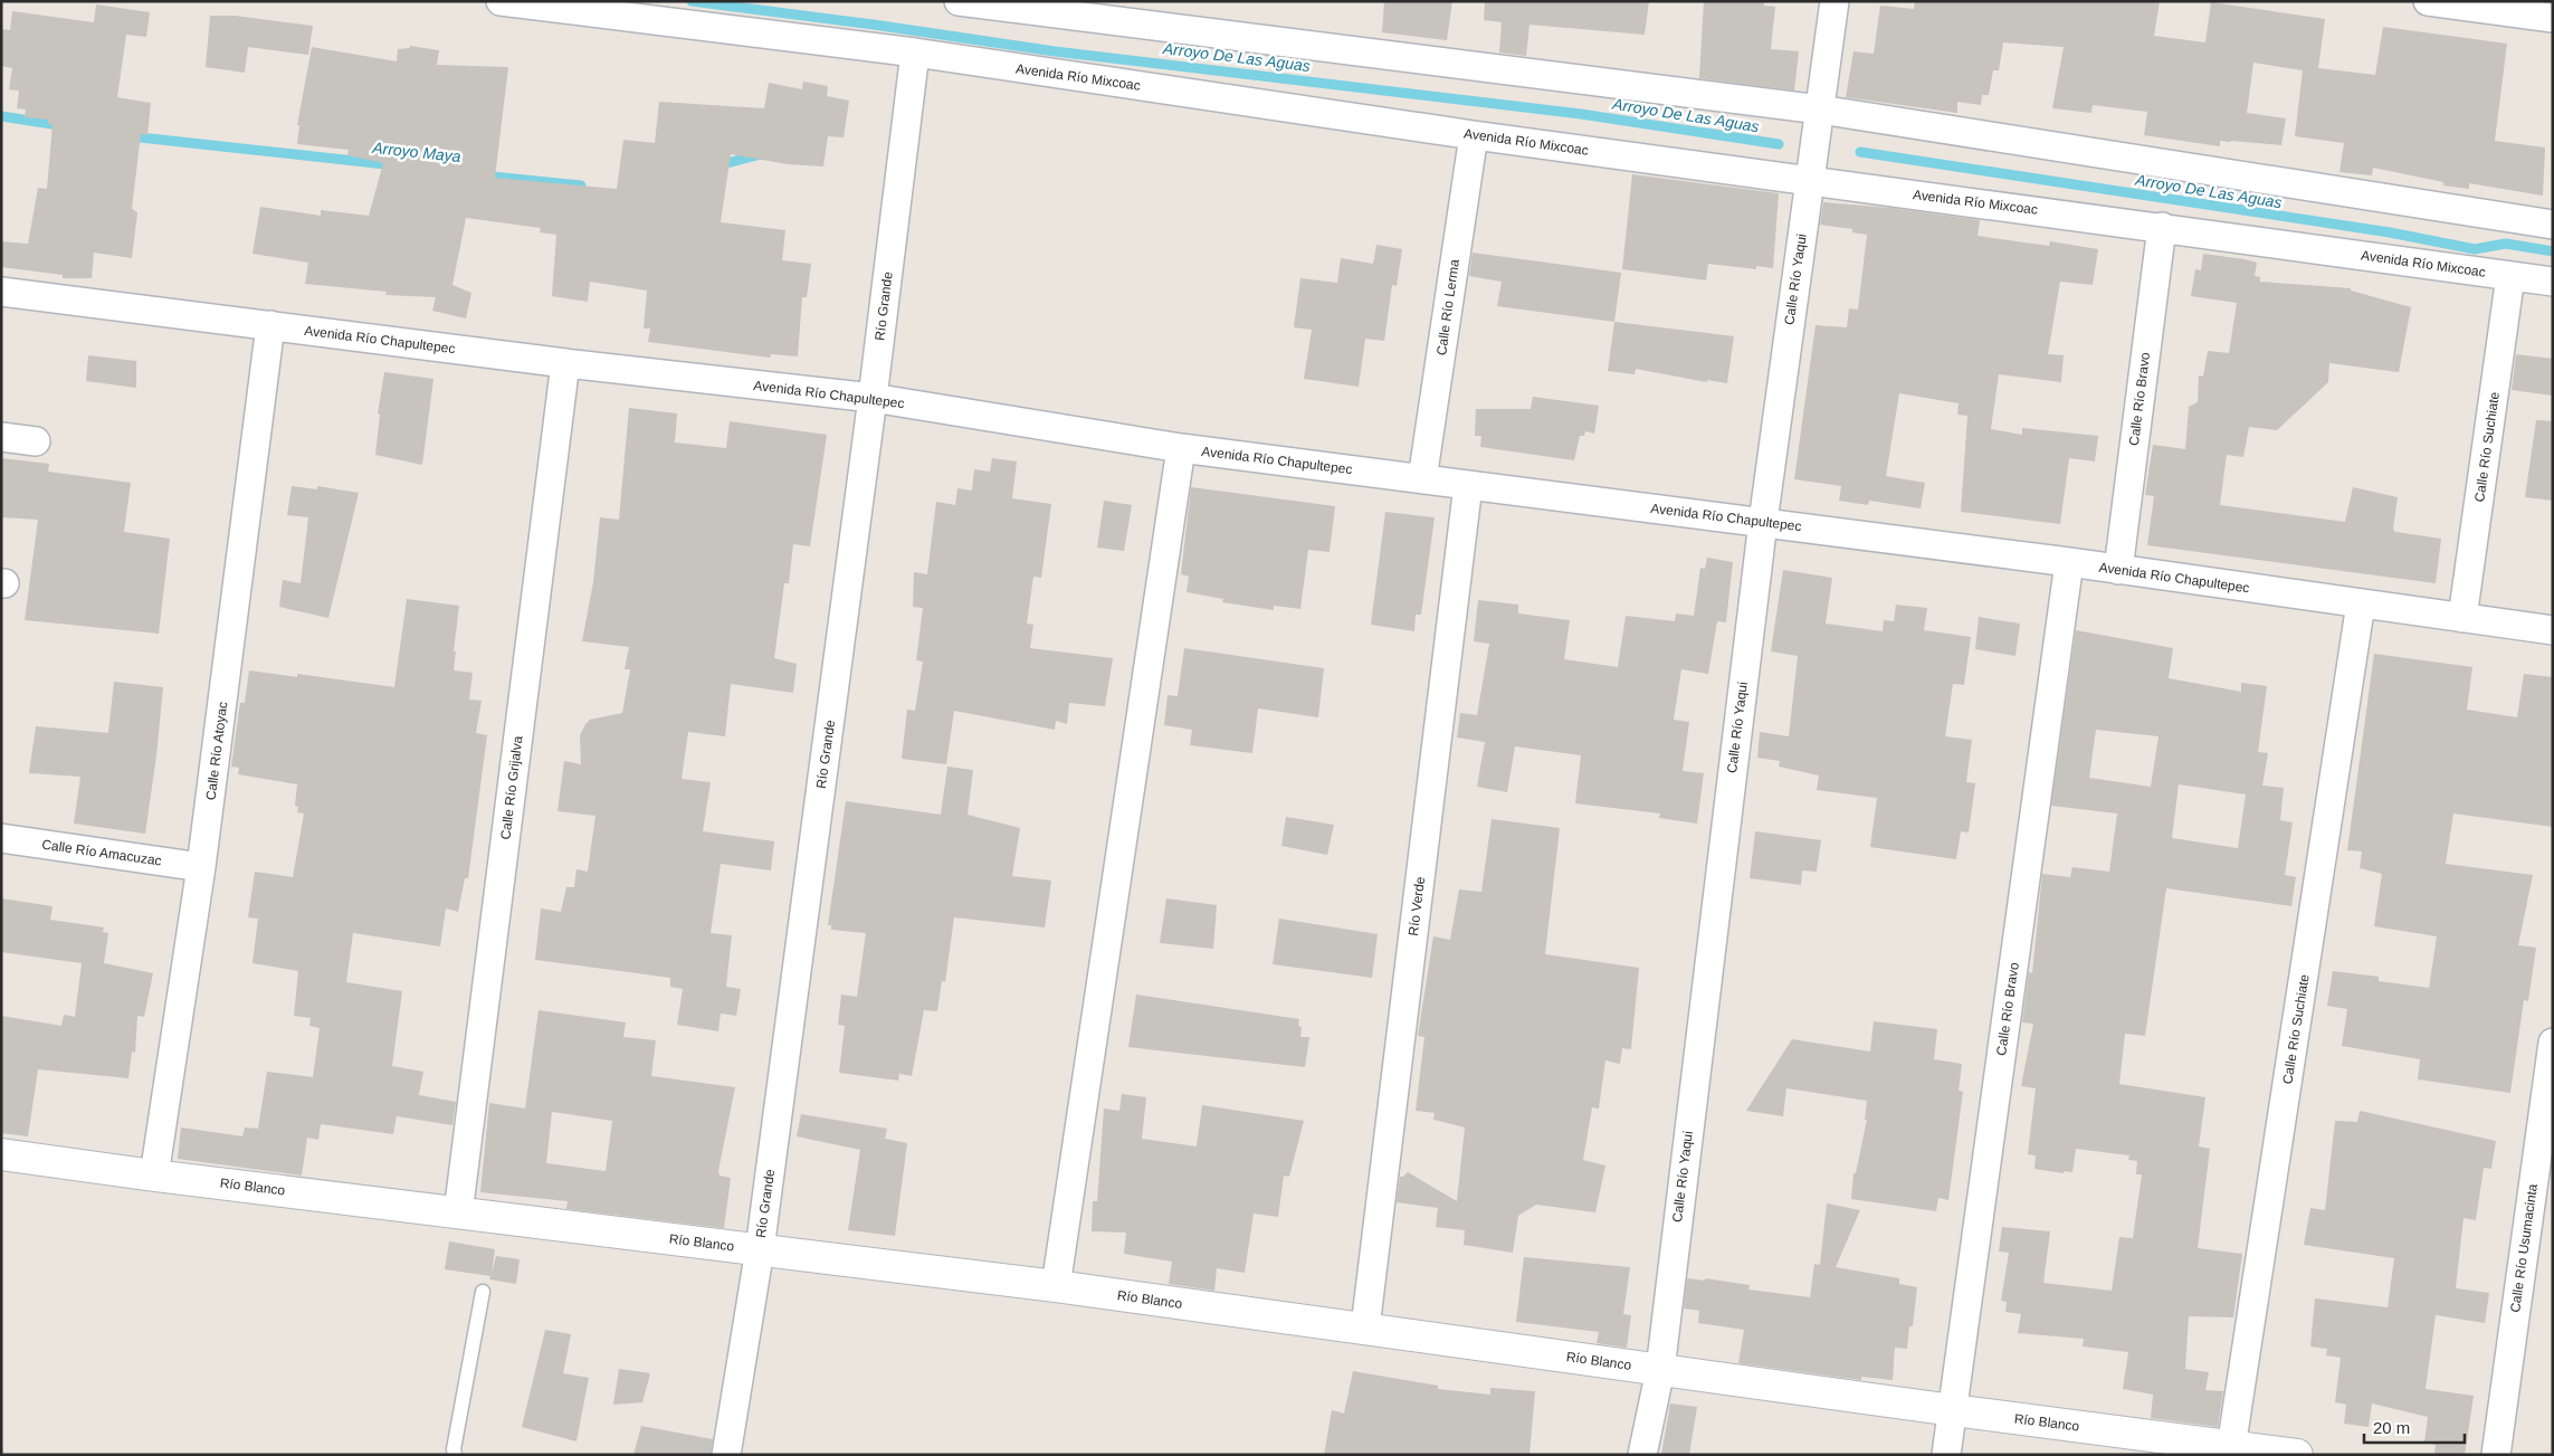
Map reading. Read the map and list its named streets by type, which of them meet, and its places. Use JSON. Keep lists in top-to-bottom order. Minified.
{"streets":{"street":["Avenida Río Mixcoac","Calle Río Yaqui","Río Grande","Calle Río Lerma","Avenida Río Chapultepec","Calle Río Bravo","Calle Río Suchiate","Calle Río Atoyac","Calle Río Grijalva","Calle Río Amacuzac","Río Verde","Río Blanco","Calle Río Usumacinta"]},"crossings":[["Avenida Río Mixcoac","Calle Río Yaqui"],["Avenida Río Mixcoac","Río Grande"],["Avenida Río Mixcoac","Calle Río Lerma"],["Avenida Río Mixcoac","Calle Río Bravo"],["Avenida Río Mixcoac","Calle Río Suchiate"],["Calle Río Yaqui","Avenida Río Chapultepec"],["Calle Río Yaqui","Río Blanco"],["Río Grande","Avenida Río Chapultepec"],["Río Grande","Río Blanco"],["Calle Río Lerma","Avenida Río Chapultepec"],["Avenida Río Chapultepec","Calle Río Bravo"],["Avenida Río Chapultepec","Calle Río Suchiate"],["Avenida Río Chapultepec","Calle Río Atoyac"],["Avenida Río Chapultepec","Calle Río Grijalva"],["Avenida Río Chapultepec","Río Verde"],["Calle Río Bravo","Río Blanco"],["Calle Río Suchiate","Río Blanco"],["Calle Río Atoyac","Calle Río Amacuzac"],["Calle Río Atoyac","Río Blanco"],["Calle Río Grijalva","Río Blanco"],["Río Verde","Río Blanco"]],"water":["Arroyo De Las Aguas","Arroyo Maya"],"scale_bar":"20 m"}
